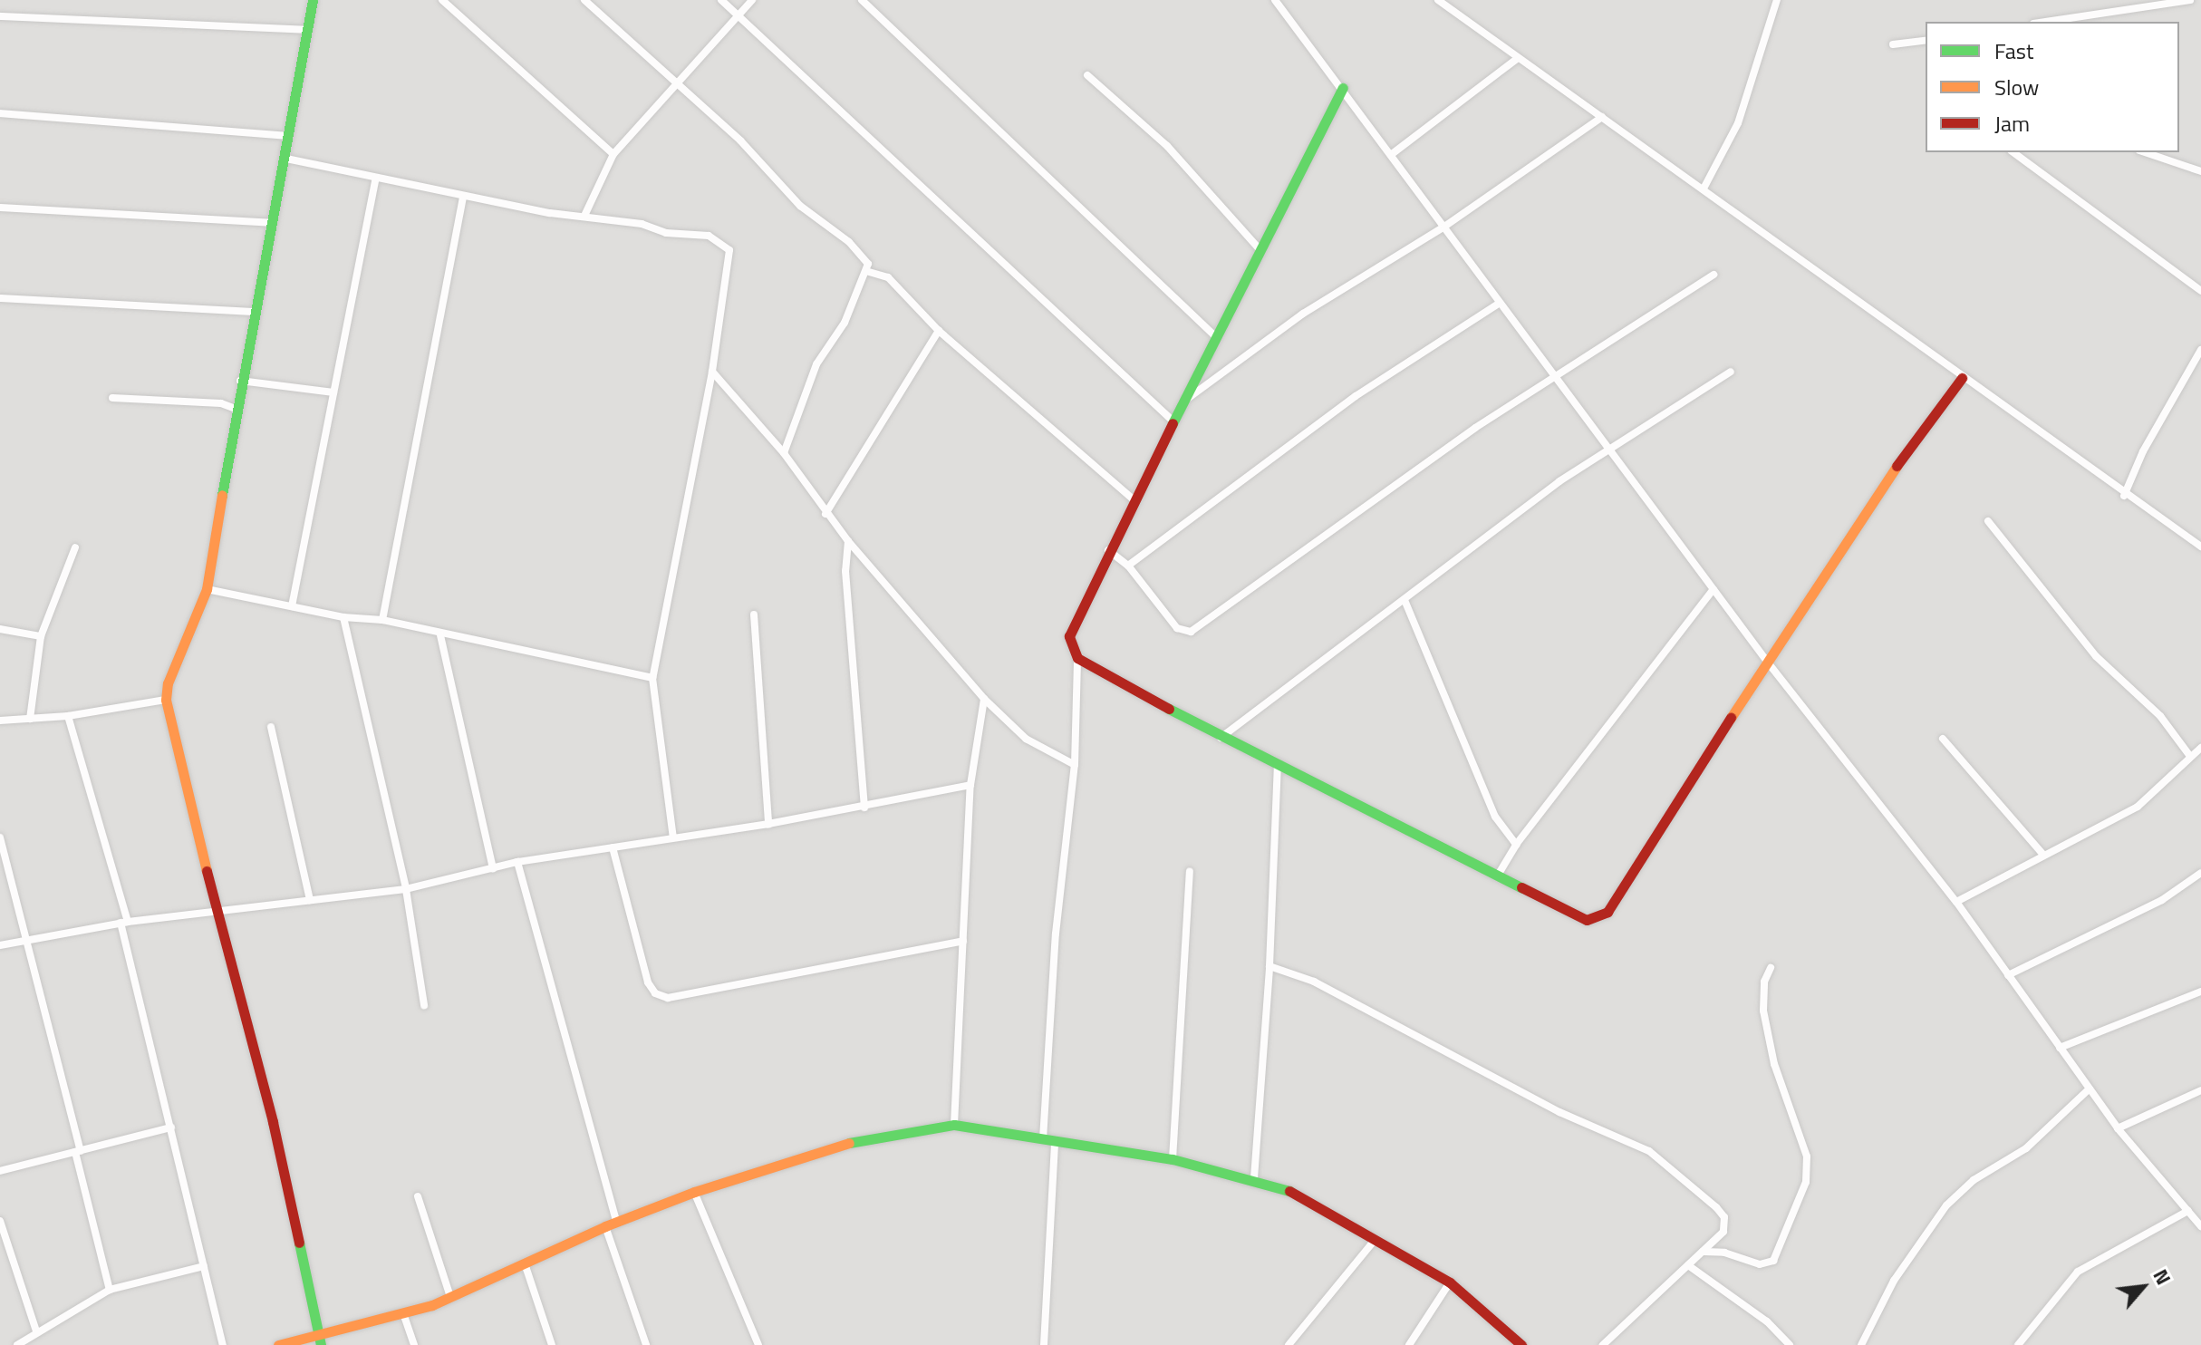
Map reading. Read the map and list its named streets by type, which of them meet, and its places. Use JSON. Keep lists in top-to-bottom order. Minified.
{"legend":["Fast","Slow","Jam"],"north":"top right"}
